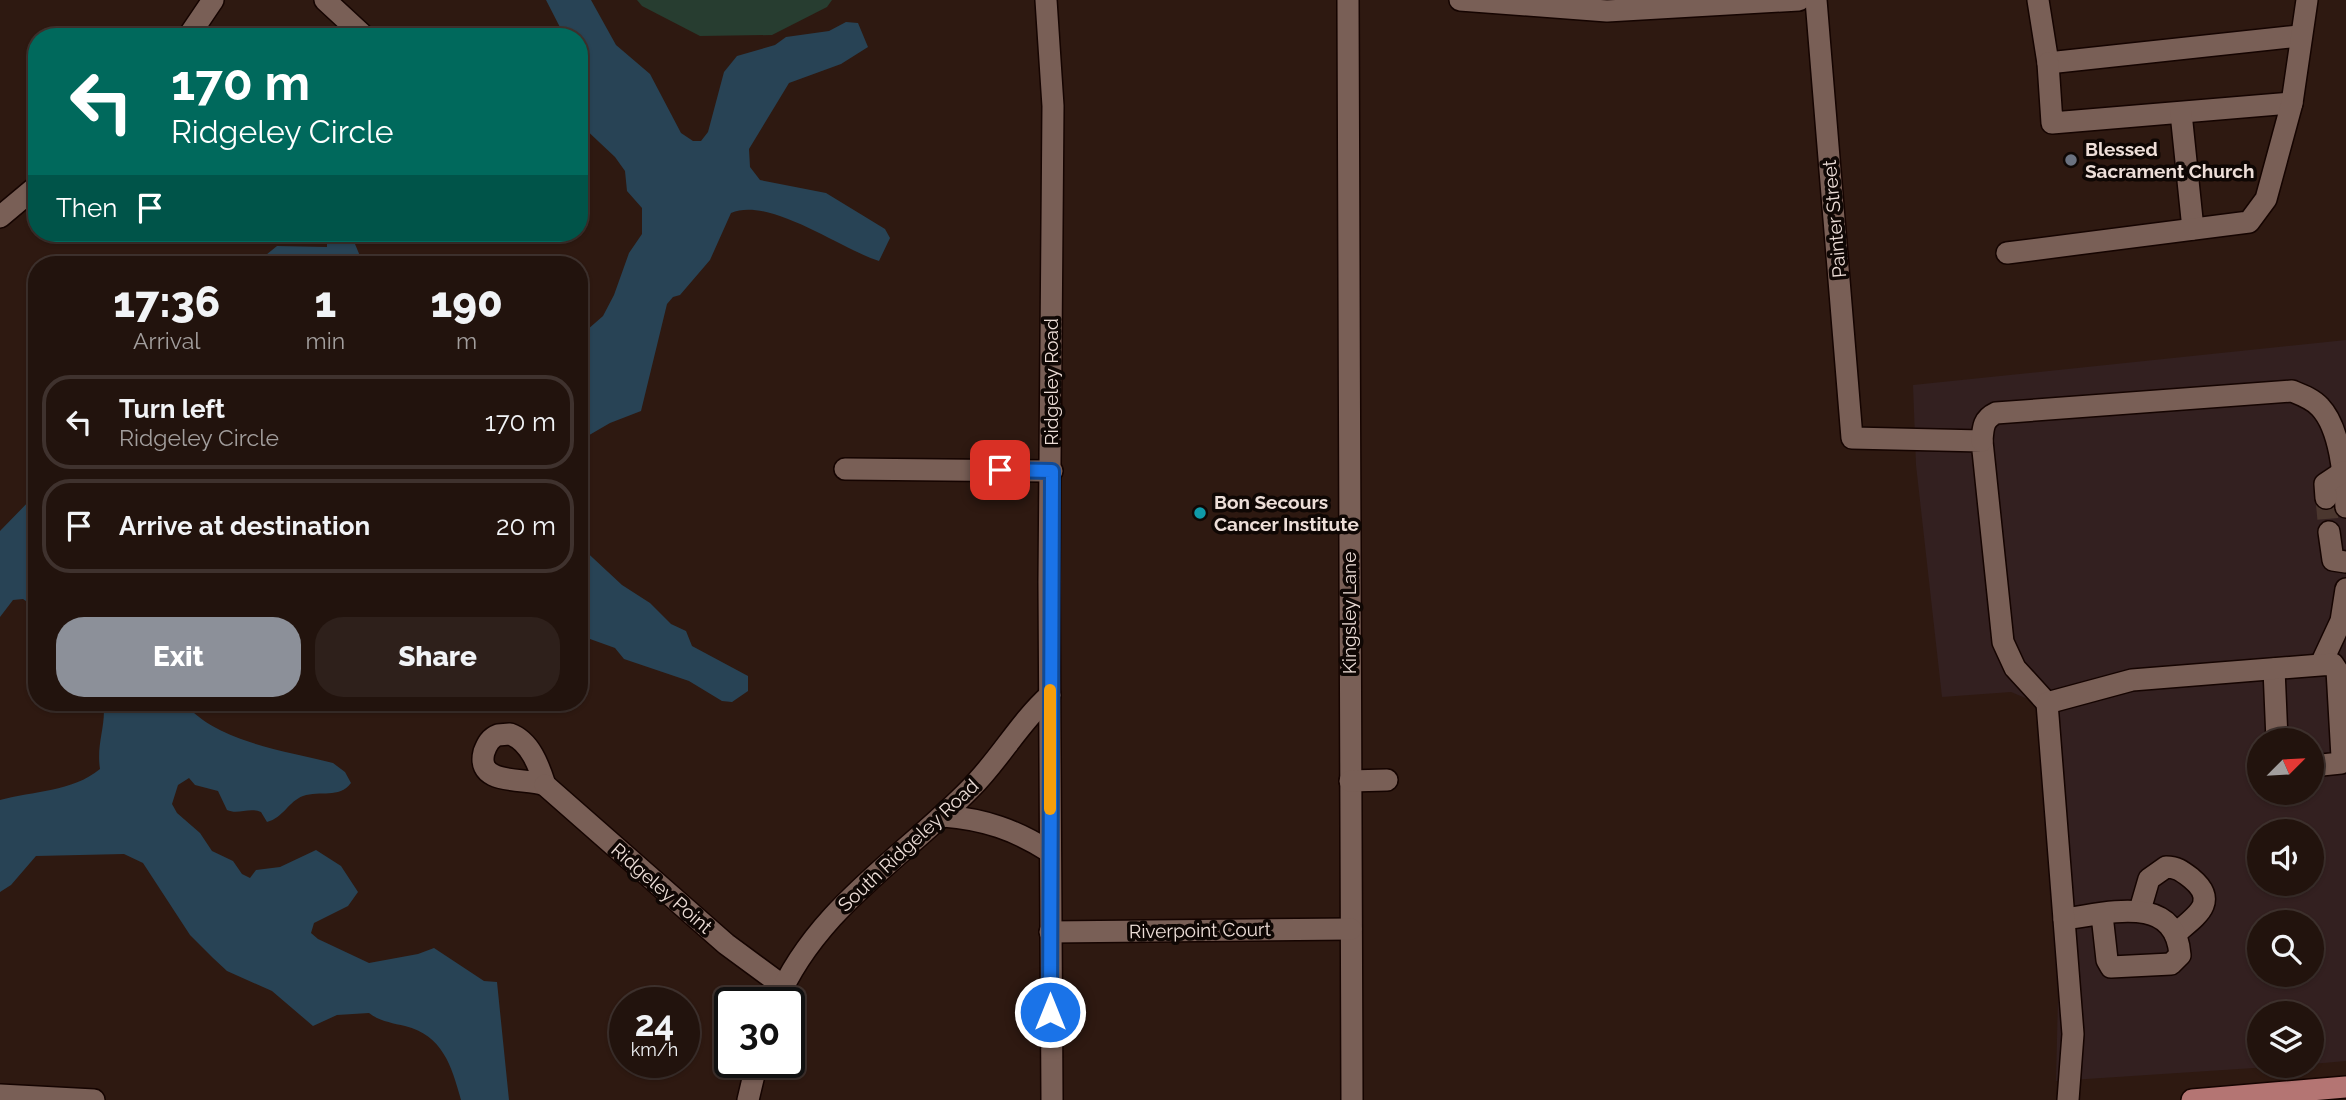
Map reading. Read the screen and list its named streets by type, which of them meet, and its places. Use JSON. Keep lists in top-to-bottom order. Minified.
{"streets":{"street":["Painter Street","Ridgeley Road","Kingsley Lane","South Ridgeley Road","Ridgeley Point","Riverpoint Court"]},"crossings":[["Ridgeley Road","South Ridgeley Road"],["Ridgeley Road","Riverpoint Court"],["Kingsley Lane","Riverpoint Court"]],"places":["Blessed Sacrament Church","Bon Secours Cancer Institute"],"north":"top right","page":{"turn":["170 m","Ridgeley Circle"],"then":"Then","eta":["17:36","Arrival","1","min","190","m"],"list":[{"name":"Turn left","note":"Ridgeley Circle","value":"170 m"},{"name":"Arrive at destination","value":"20 m"}],"buttons":["Exit","Share"],"speed":"24 km/h","limit":"30"}}
